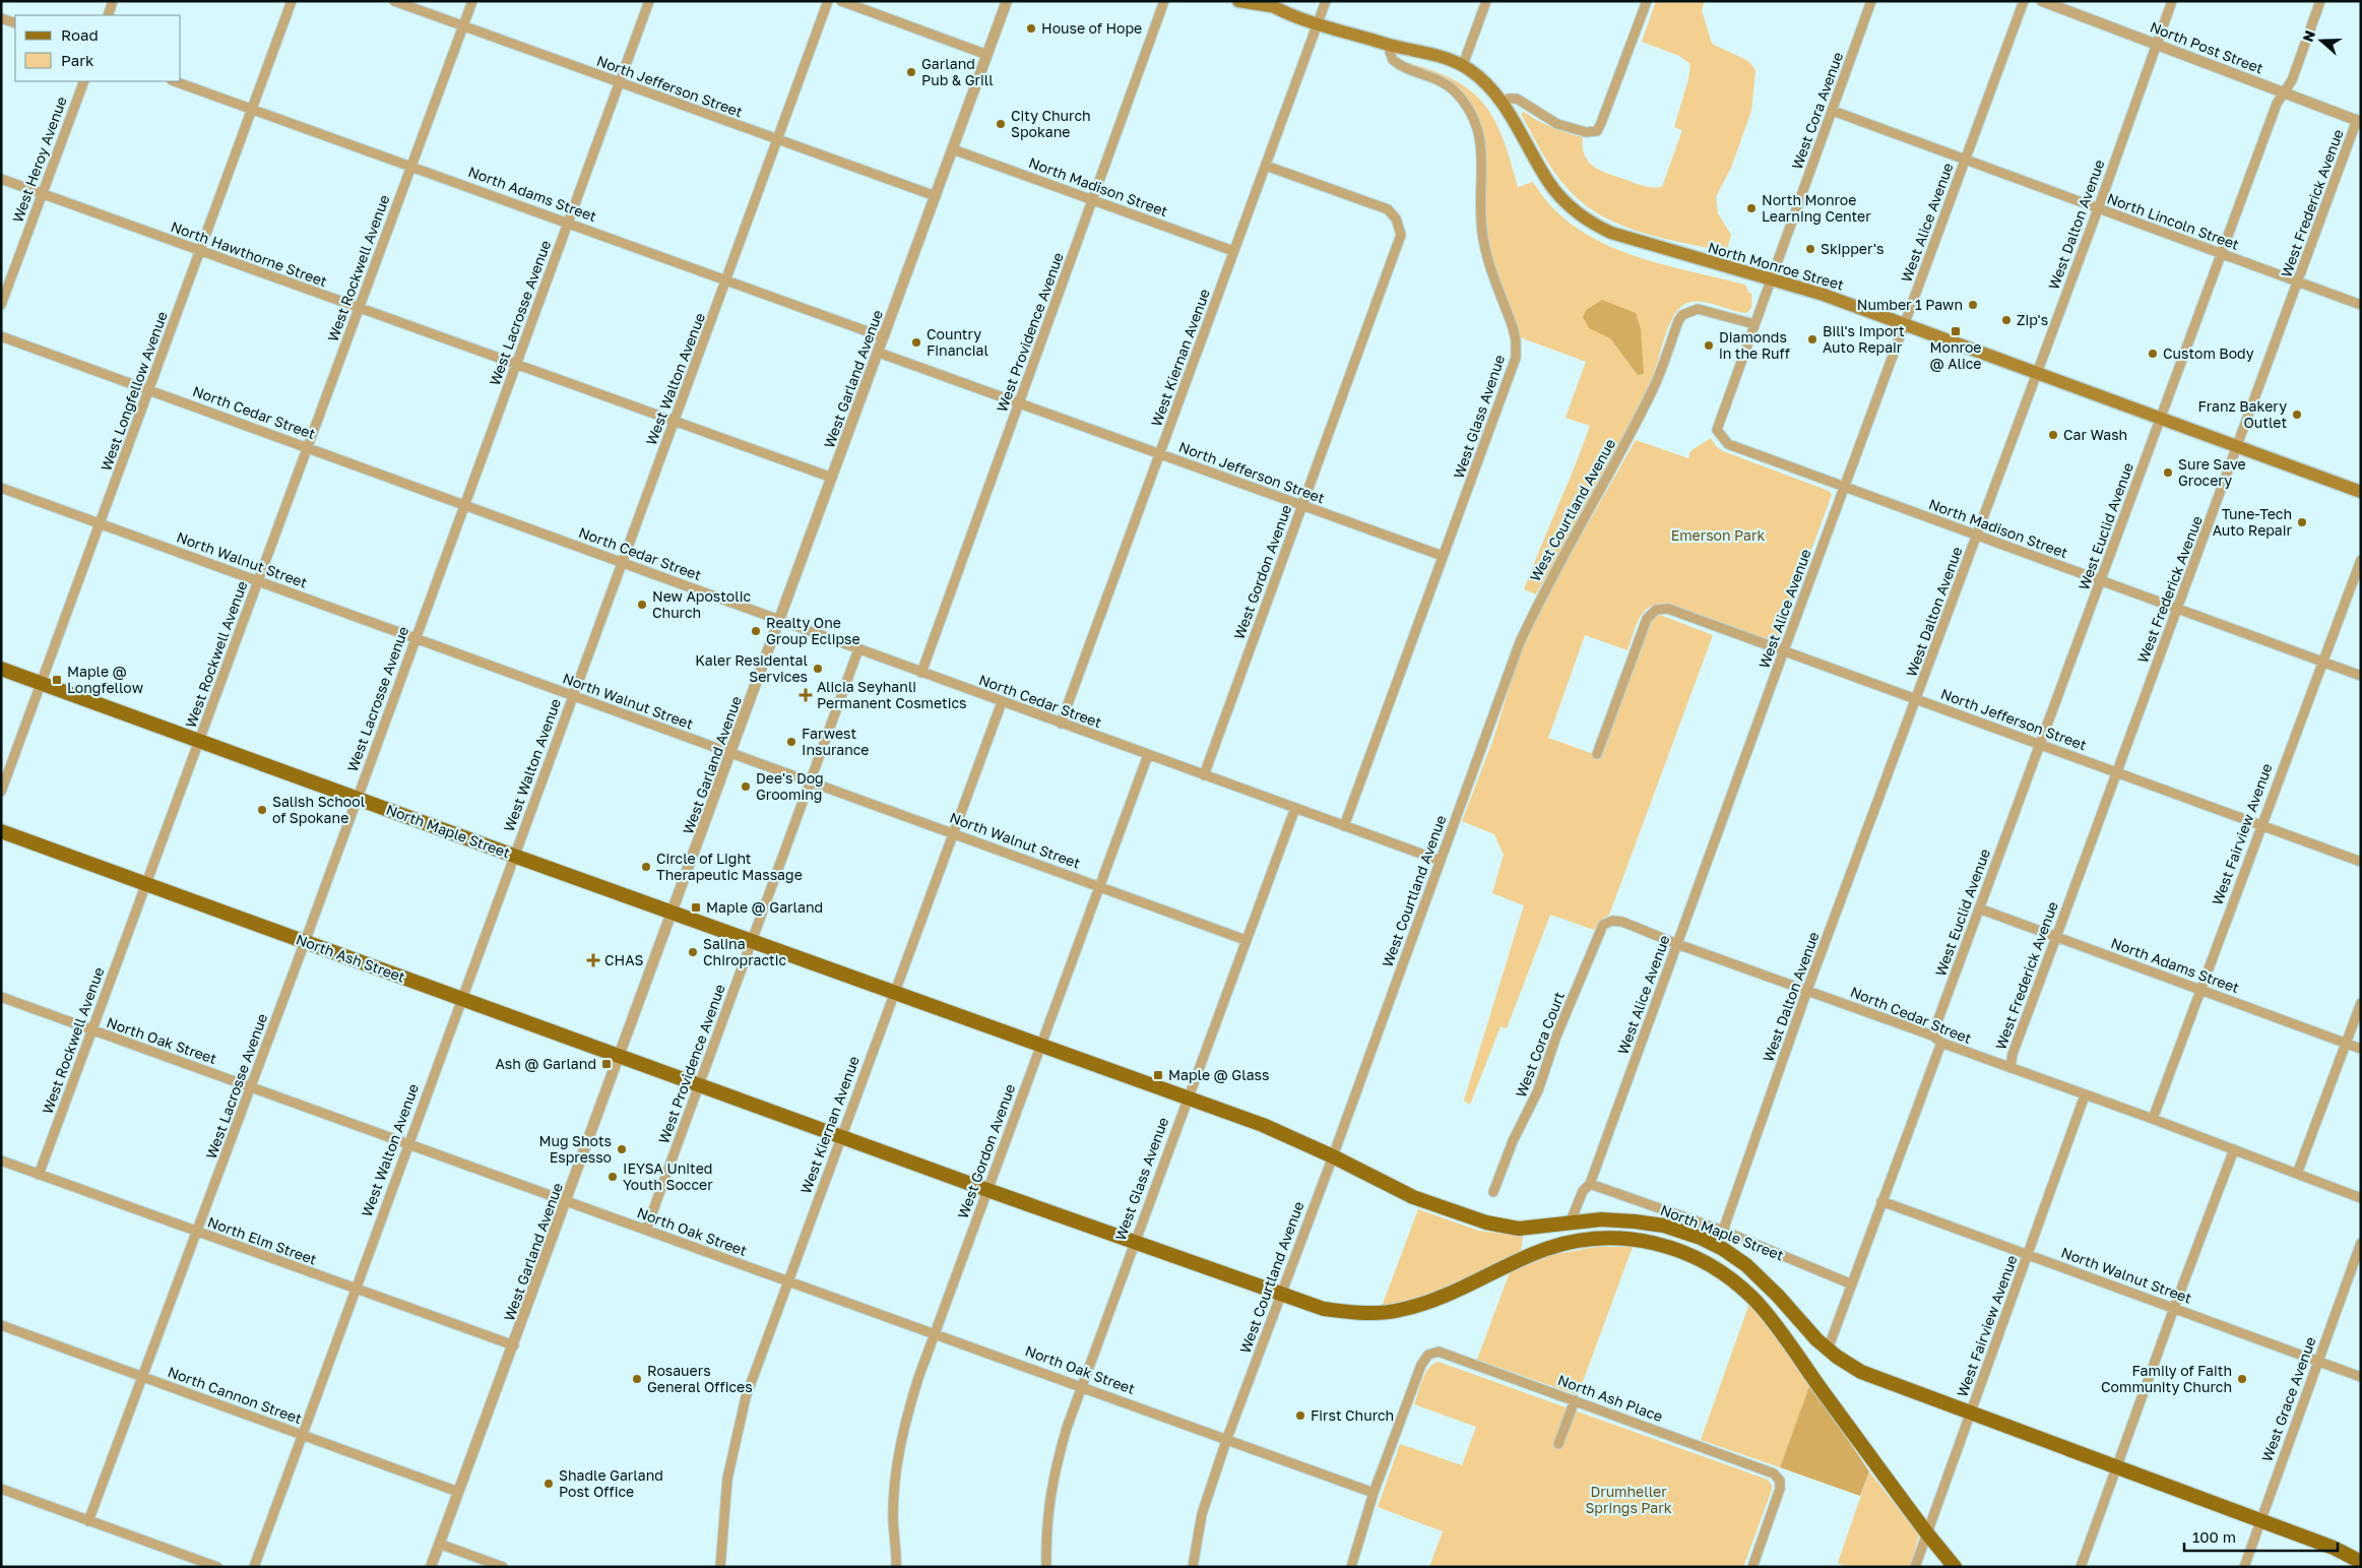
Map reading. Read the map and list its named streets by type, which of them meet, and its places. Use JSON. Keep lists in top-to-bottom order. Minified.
{"streets":{"main road":["North Monroe Street","North Maple Street","North Ash Street"],"street":["North Post Street","North Jefferson Street","West Cora Avenue","West Heroy Avenue","North Madison Street","North Adams Street","West Frederick Avenue","North Lincoln Street","West Alice Avenue","West Dalton Avenue","North Hawthorne Street","West Rockwell Avenue","West Lacrosse Avenue","West Providence Avenue","West Kiernan Avenue","West Walton Avenue","West Garland Avenue","West Longfellow Avenue","North Cedar Street","West Glass Avenue","West Courtland Avenue","West Euclid Avenue","North Walnut Street","West Gordon Avenue","West Fairview Avenue","North Oak Street","West Cora Court","North Elm Street","North Cannon Street","North Ash Place","West Grace Avenue"]},"crossings":[["North Post Street","West Frederick Avenue"],["North Post Street","West Dalton Avenue"],["North Post Street","West Euclid Avenue"],["North Jefferson Street","West Frederick Avenue"],["North Jefferson Street","West Alice Avenue"],["North Jefferson Street","West Dalton Avenue"],["North Jefferson Street","West Rockwell Avenue"],["North Jefferson Street","West Lacrosse Avenue"],["North Jefferson Street","West Providence Avenue"],["North Jefferson Street","West Kiernan Avenue"],["North Jefferson Street","West Walton Avenue"],["North Jefferson Street","West Garland Avenue"],["North Jefferson Street","West Glass Avenue"],["North Jefferson Street","West Euclid Avenue"],["North Jefferson Street","West Gordon Avenue"],["North Jefferson Street","West Fairview Avenue"],["West Cora Avenue","North Madison Street"],["West Cora Avenue","North Lincoln Street"],["West Cora Avenue","North Monroe Street"],["West Cora Avenue","West Courtland Avenue"],["West Heroy Avenue","North Hawthorne Street"],["North Madison Street","West Frederick Avenue"],["North Madison Street","West Alice Avenue"],["North Madison Street","West Dalton Avenue"],["North Madison Street","West Providence Avenue"],["North Madison Street","West Kiernan Avenue"],["North Madison Street","West Garland Avenue"],["North Madison Street","West Euclid Avenue"],["North Madison Street","West Fairview Avenue"],["North Adams Street","West Frederick Avenue"],["North Adams Street","West Rockwell Avenue"],["North Adams Street","West Lacrosse Avenue"],["North Adams Street","West Walton Avenue"],["North Adams Street","West Garland Avenue"],["North Adams Street","West Longfellow Avenue"],["North Adams Street","West Euclid Avenue"],["North Adams Street","West Fairview Avenue"],["West Frederick Avenue","North Lincoln Street"],["West Frederick Avenue","North Monroe Street"],["West Frederick Avenue","North Cedar Street"],["North Lincoln Street","West Alice Avenue"],["North Lincoln Street","West Dalton Avenue"],["North Lincoln Street","West Euclid Avenue"],["West Alice Avenue","North Monroe Street"],["West Alice Avenue","North Cedar Street"],["West Alice Avenue","North Maple Street"],["West Dalton Avenue","North Monroe Street"],["West Dalton Avenue","North Cedar Street"],["West Dalton Avenue","North Maple Street"],["North Hawthorne Street","West Rockwell Avenue"],["North Hawthorne Street","West Lacrosse Avenue"],["North Hawthorne Street","West Walton Avenue"],["North Hawthorne Street","West Garland Avenue"],["North Hawthorne Street","West Longfellow Avenue"],["North Monroe Street","West Kiernan Avenue"],["North Monroe Street","West Glass Avenue"],["North Monroe Street","West Euclid Avenue"],["West Rockwell Avenue","North Cedar Street"],["West Rockwell Avenue","North Walnut Street"],["West Rockwell Avenue","North Maple Street"],["West Rockwell Avenue","North Ash Street"],["West Rockwell Avenue","North Oak Street"],["West Rockwell Avenue","North Elm Street"],["West Lacrosse Avenue","North Cedar Street"],["West Lacrosse Avenue","North Walnut Street"],["West Lacrosse Avenue","North Maple Street"],["West Lacrosse Avenue","North Ash Street"],["West Lacrosse Avenue","North Oak Street"],["West Lacrosse Avenue","North Elm Street"],["West Lacrosse Avenue","North Cannon Street"],["West Providence Avenue","North Cedar Street"],["West Providence Avenue","North Walnut Street"],["West Providence Avenue","North Maple Street"],["West Providence Avenue","North Ash Street"],["West Providence Avenue","North Oak Street"],["West Kiernan Avenue","North Cedar Street"],["West Kiernan Avenue","North Walnut Street"],["West Kiernan Avenue","West Gordon Avenue"],["West Kiernan Avenue","North Maple Street"],["West Kiernan Avenue","North Ash Street"],["West Kiernan Avenue","North Oak Street"],["West Walton Avenue","North Cedar Street"],["West Walton Avenue","North Walnut Street"],["West Walton Avenue","North Maple Street"],["West Walton Avenue","North Ash Street"],["West Walton Avenue","North Oak Street"],["West Walton Avenue","North Elm Street"],["West Walton Avenue","North Cannon Street"],["West Garland Avenue","North Cedar Street"],["West Garland Avenue","North Walnut Street"],["West Garland Avenue","North Maple Street"],["West Garland Avenue","North Ash Street"],["West Garland Avenue","North Oak Street"],["West Garland Avenue","North Elm Street"],["West Garland Avenue","North Cannon Street"],["West Longfellow Avenue","North Cedar Street"],["West Longfellow Avenue","North Walnut Street"],["West Longfellow Avenue","North Maple Street"],["North Cedar Street","West Glass Avenue"],["North Cedar Street","West Courtland Avenue"],["North Cedar Street","West Euclid Avenue"],["North Cedar Street","West Gordon Avenue"],["North Cedar Street","West Fairview Avenue"],["North Cedar Street","West Cora Court"],["West Glass Avenue","North Walnut Street"],["West Glass Avenue","North Maple Street"],["West Glass Avenue","North Ash Street"],["West Glass Avenue","North Oak Street"],["West Courtland Avenue","North Maple Street"],["West Courtland Avenue","North Ash Street"],["West Courtland Avenue","North Oak Street"],["North Walnut Street","West Gordon Avenue"],["North Walnut Street","West Fairview Avenue"],["North Walnut Street","West Grace Avenue"],["West Gordon Avenue","North Maple Street"],["West Gordon Avenue","North Ash Street"],["West Gordon Avenue","North Oak Street"],["North Maple Street","West Fairview Avenue"],["North Maple Street","West Grace Avenue"],["West Fairview Avenue","North Ash Street"],["North Oak Street","North Ash Place"]],"parks":["Emerson Park","Drumheller Springs Park"],"places":{"other":["House of Hope","Garland Pub & Grill","City Church Spokane","North Monroe Learning Center","Skipper's","Number 1 Pawn","Zip's","Bill's Import Auto Repair","Country Financial","Diamonds in the Ruff","Custom Body","Franz Bakery Outlet","Car Wash","Sure Save Grocery","Tune-Tech Auto Repair","New Apostolic Church","Realty One Group Eclipse","Kaler Residental Services","Farwest Insurance","Dee's Dog Grooming","Salish School of Spokane","Circle of Light Therapeutic Massage","Salina Chiropractic","Mug Shots Espresso","IEYSA United Youth Soccer","Rosauers General Offices","Family of Faith Community Church","First Church","Shadle Garland Post Office"],"transit":["Monroe @ Alice","Maple @ Longfellow","Maple @ Garland","Ash @ Garland","Maple @ Glass"],"health":["Alicia Seyhanli Permanent Cosmetics","CHAS"]},"legend":["Road","Park"],"scale_bar":"100 m","north":"left"}
